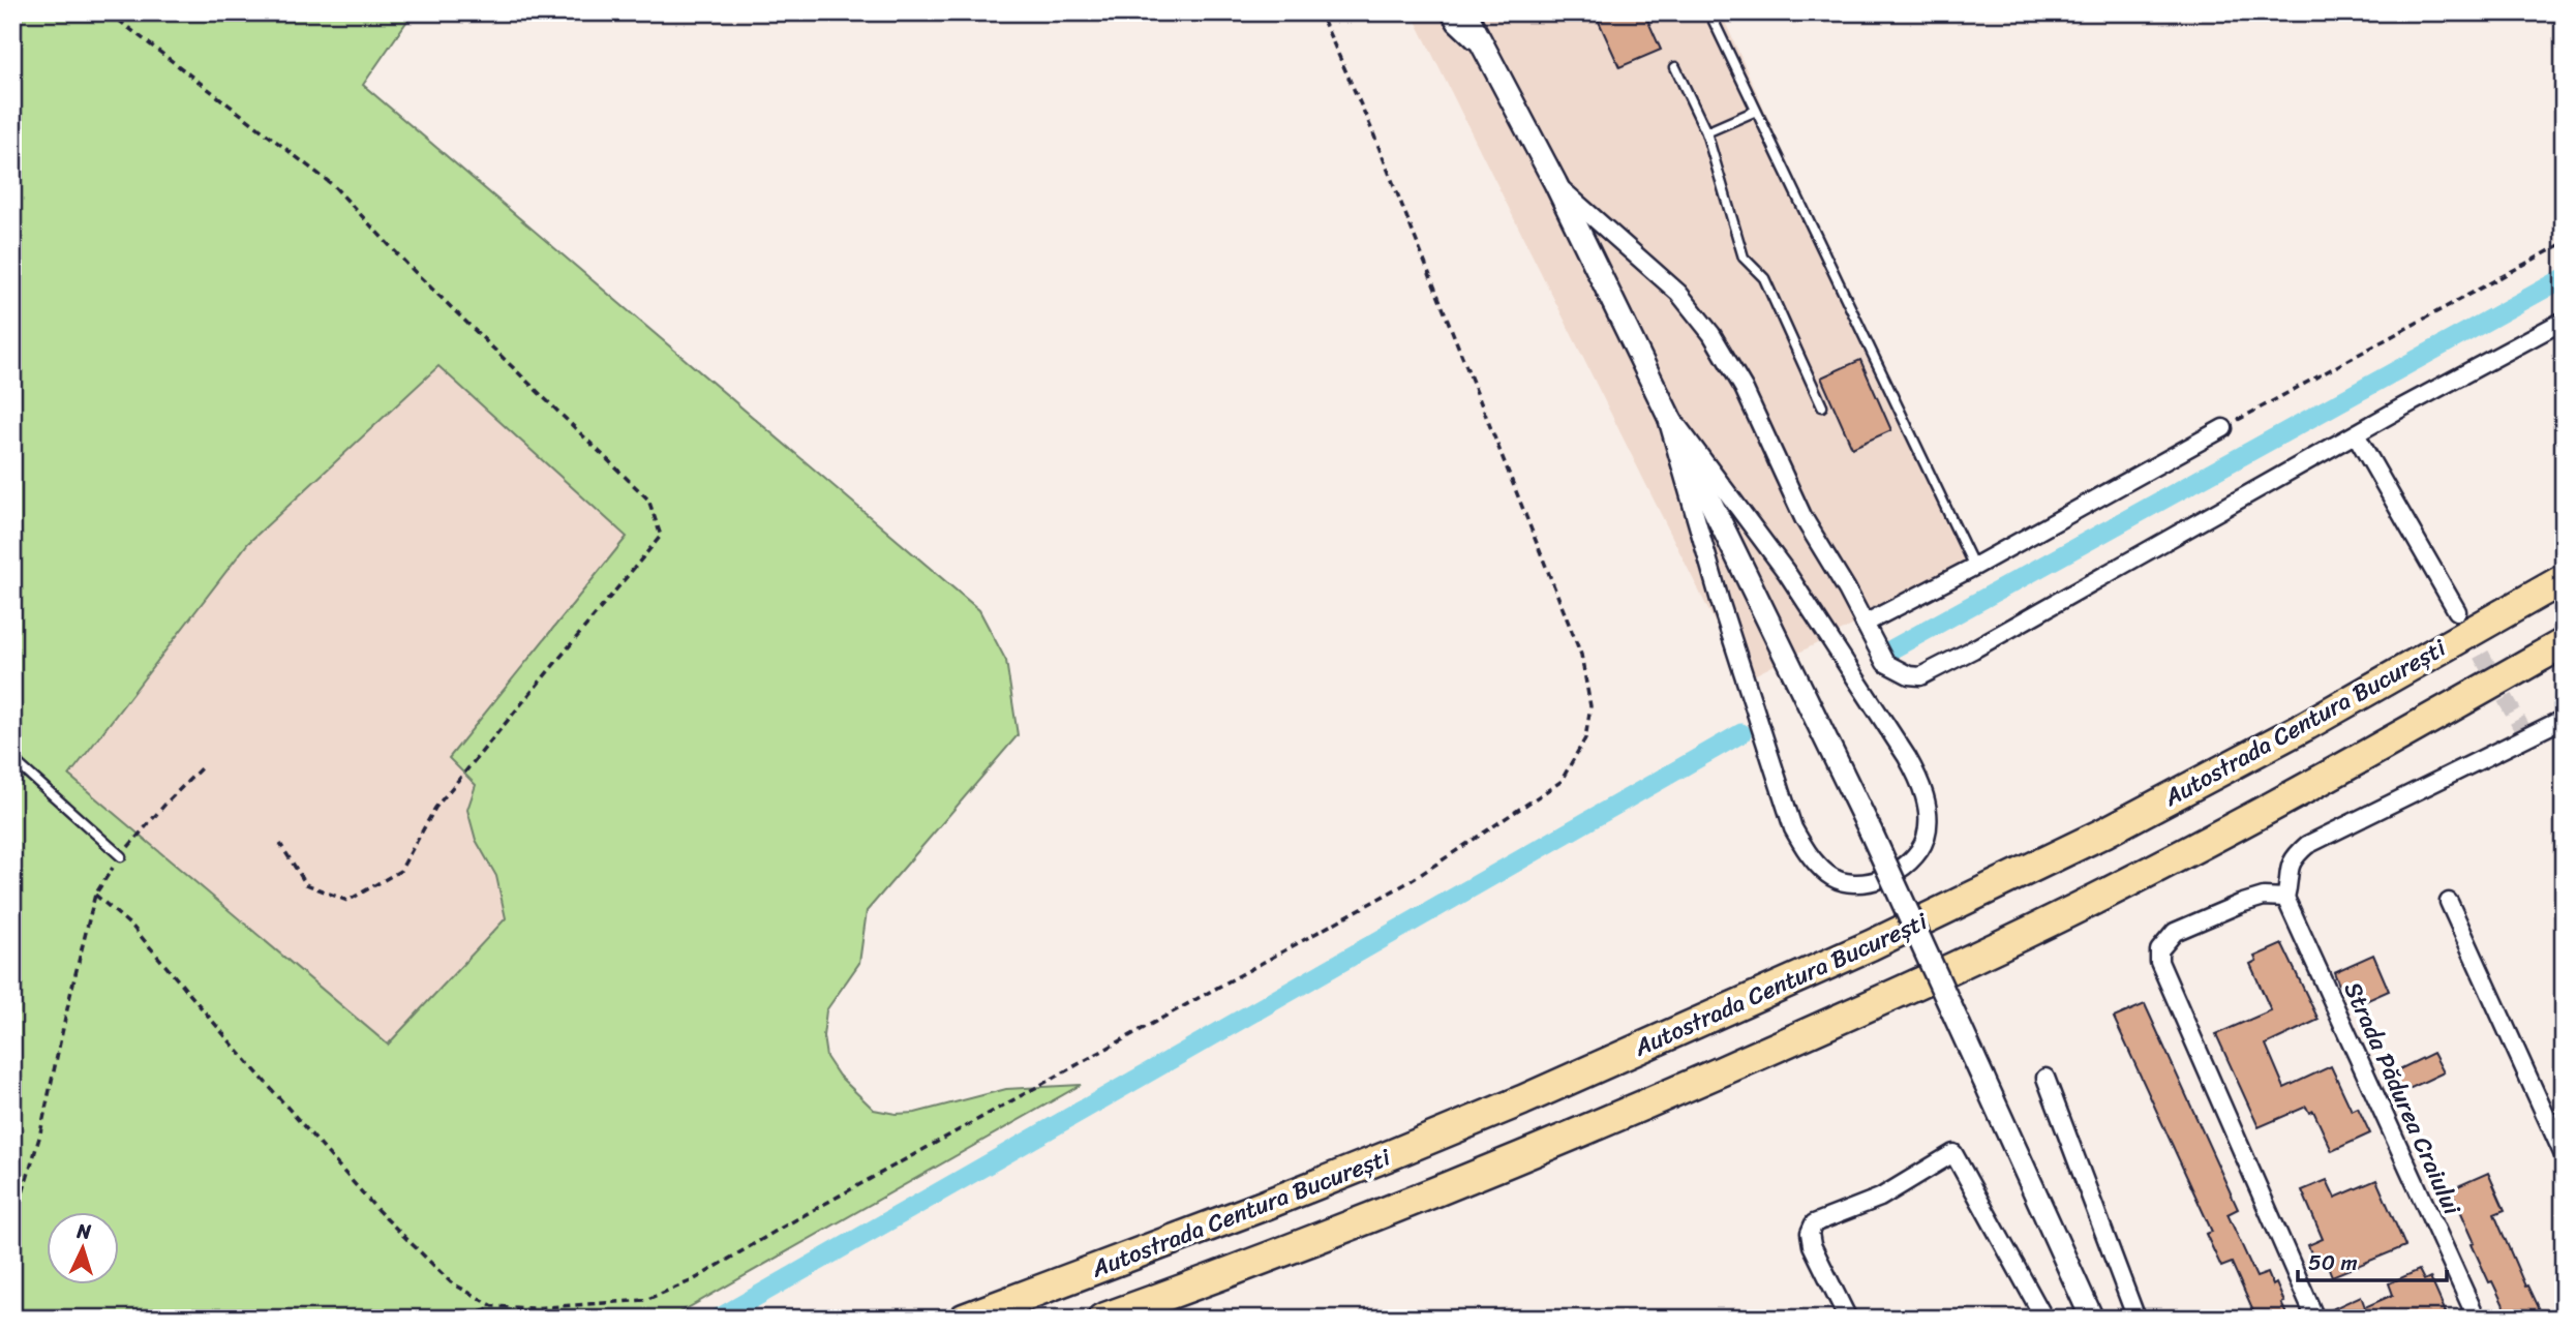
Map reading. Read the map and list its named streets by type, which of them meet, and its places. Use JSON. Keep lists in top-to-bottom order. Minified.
{"streets":{"highway":["Autostrada Centura București"],"street":["Strada Pădurea Craiului"]},"scale_bar":"50 m","north":"top"}
